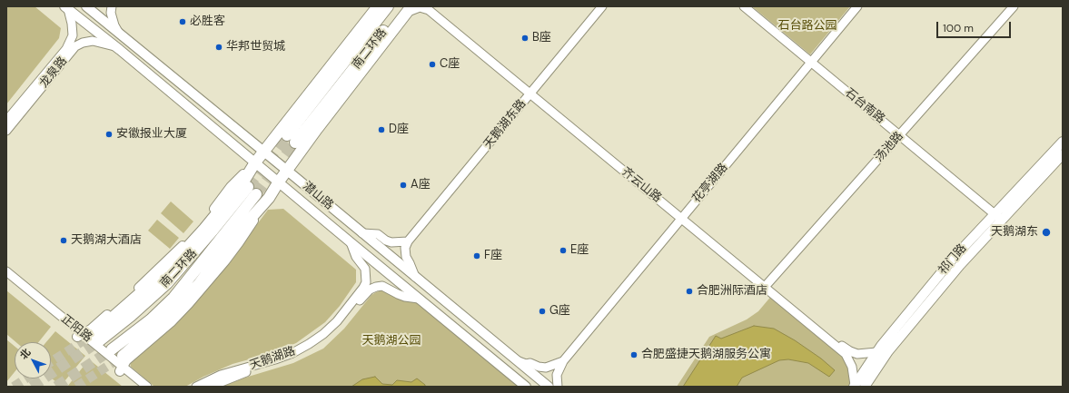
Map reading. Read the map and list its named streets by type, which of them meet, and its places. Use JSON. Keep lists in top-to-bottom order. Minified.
{"streets":{"highway":["南二环路"],"main road":["潜山路","祁门路"],"street":["龙泉路","石台南路","天鹅湖东路","汤池路","花亭湖路","齐云山路","正阳路","天鹅湖路"]},"crossings":[["南二环路","齐云山路"],["龙泉路","潜山路"],["石台南路","汤池路"],["石台南路","花亭湖路"],["石台南路","祁门路"],["天鹅湖东路","齐云山路"],["汤池路","齐云山路"],["花亭湖路","齐云山路"],["齐云山路","祁门路"],["潜山路","天鹅湖路"]],"parks":["石台路公园","天鹅湖公园"],"places":["必胜客","B座","华邦世贸城","C座","D座","安徽报业大厦","A座","天鹅湖东","天鹅湖大酒店","E座","F座","合肥洲际酒店","G座","合肥盛捷天鹅湖服务公寓"],"scale_bar":"100 m","north":"top left"}
